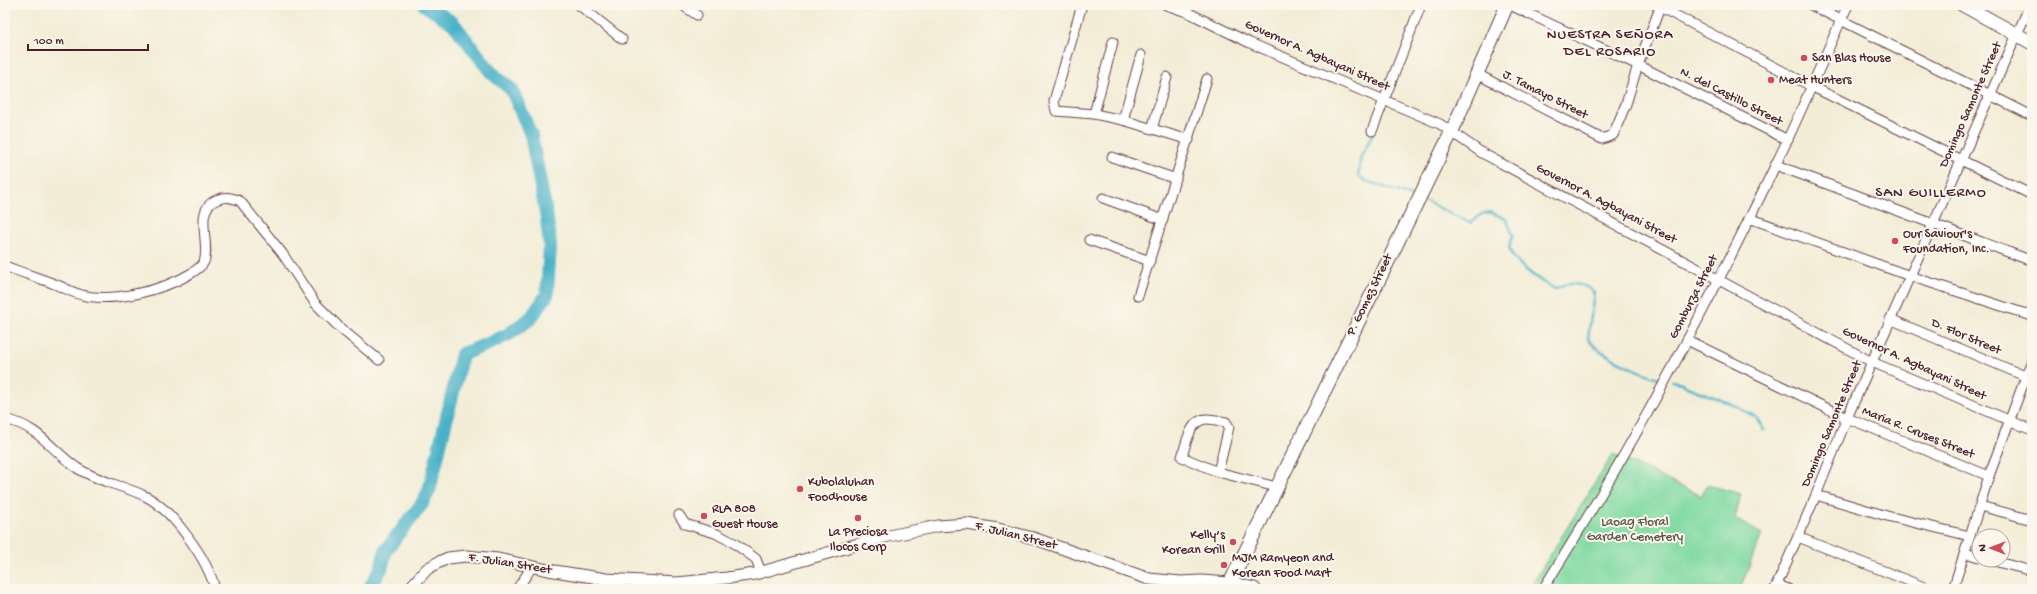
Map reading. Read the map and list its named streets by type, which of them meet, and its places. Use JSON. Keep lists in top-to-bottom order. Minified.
{"streets":{"main road":["P. Gomez Street","F. Julian Street"],"street":["Governor A. Agbayani Street","J. Tamayo Street","N. del Castillo Street","Domingo Samonte Street","Gomburza Street","D. Flor Street","Maria R. Cruses Street"]},"crossings":[["Governor A. Agbayani Street","Domingo Samonte Street"],["Governor A. Agbayani Street","P. Gomez Street"],["Governor A. Agbayani Street","Gomburza Street"],["J. Tamayo Street","N. del Castillo Street"],["J. Tamayo Street","P. Gomez Street"],["N. del Castillo Street","Gomburza Street"],["Domingo Samonte Street","D. Flor Street"],["Domingo Samonte Street","Maria R. Cruses Street"],["P. Gomez Street","F. Julian Street"],["Gomburza Street","Maria R. Cruses Street"]],"districts":["NUESTRA SEÑORA DEL ROSARIO","SAN GUILLERMO"],"parks":["Laoag Floral Garden Cemetery"],"places":["San Blas House","Meat Hunters","Our Saviour's Foundation, Inc.","Kubolaluhan Foodhouse","RLA 808 Guest House","La Preciosa Ilocos Corp","Kelly’s Korean Grill","MJM Ramyeon and Korean Food Mart"],"scale_bar":"100 m","north":"left"}
